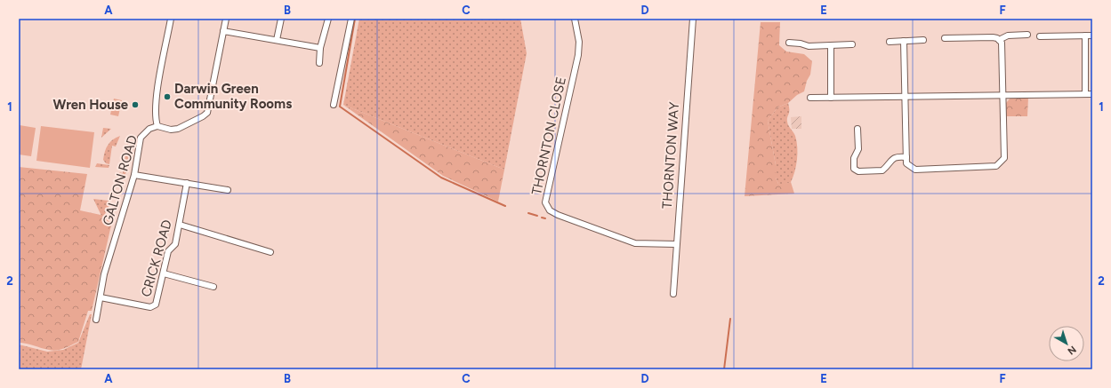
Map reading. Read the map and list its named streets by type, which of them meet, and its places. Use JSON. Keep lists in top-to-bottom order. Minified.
{"streets":{"street":["THORNTON CLOSE","THORNTON WAY","GALTON ROAD","CRICK ROAD"]},"crossings":[["THORNTON CLOSE","THORNTON WAY"],["GALTON ROAD","CRICK ROAD"]],"places":["Darwin Green Community Rooms","Wren House"],"north":"bottom right","grid":{"columns":["A","B","C","D","E","F"],"rows":["1","2"]}}
